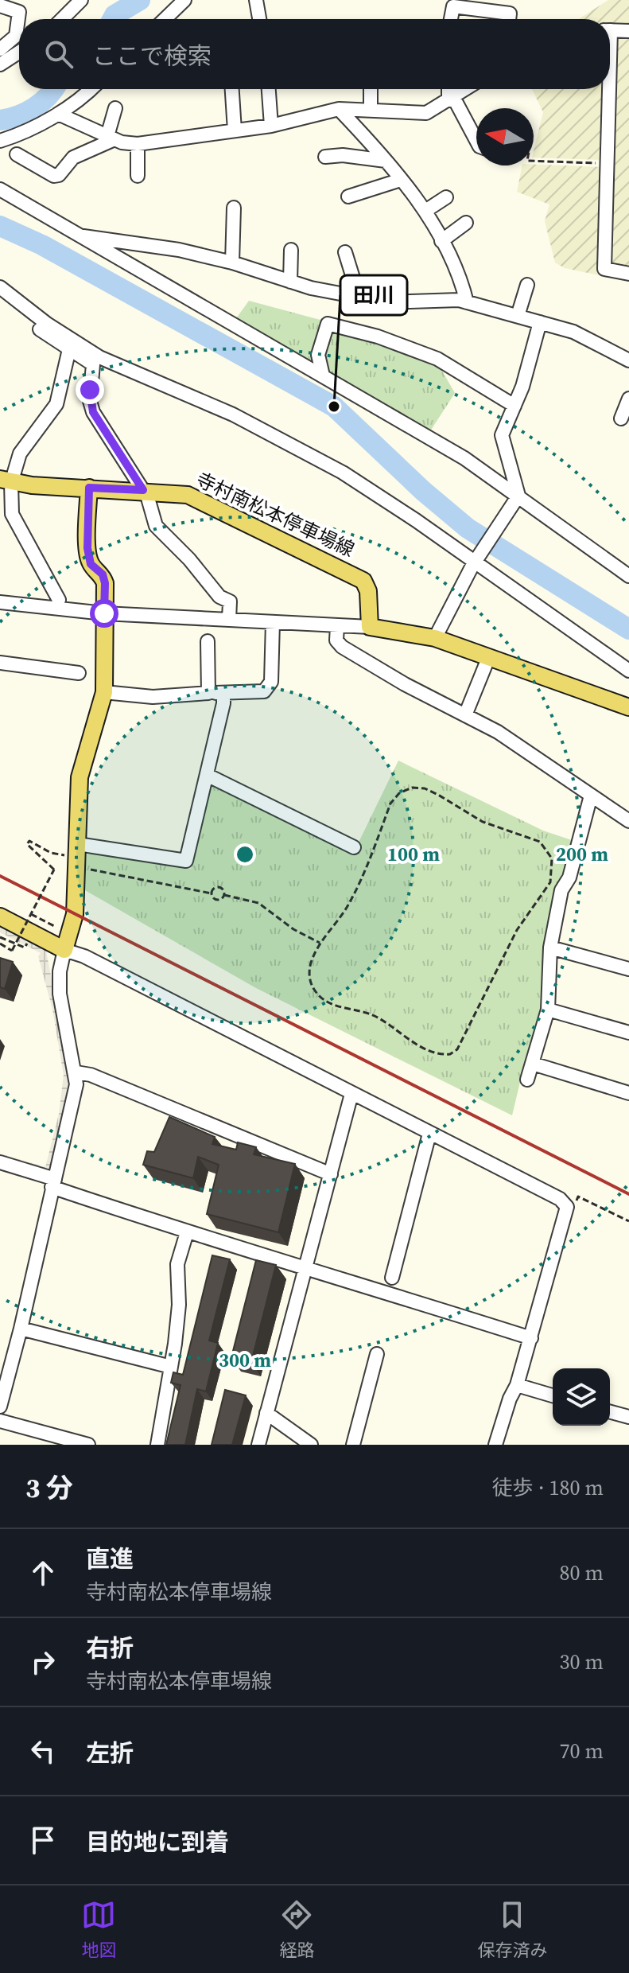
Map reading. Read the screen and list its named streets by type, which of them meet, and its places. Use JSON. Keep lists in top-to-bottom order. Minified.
{"streets":{"main road":["寺村南松本停車場線"]},"places":["田川"],"north":"left","page":{"search":"ここで検索","heading":["3 分","徒歩 · 180 m"],"list":[["直進","寺村南松本停車場線","80 m"],["右折","寺村南松本停車場線","30 m"],["左折","70 m"],"目的地に到着"],"nav":["地図","経路","保存済み"]},"rings":["100 m","200 m","300 m"]}
